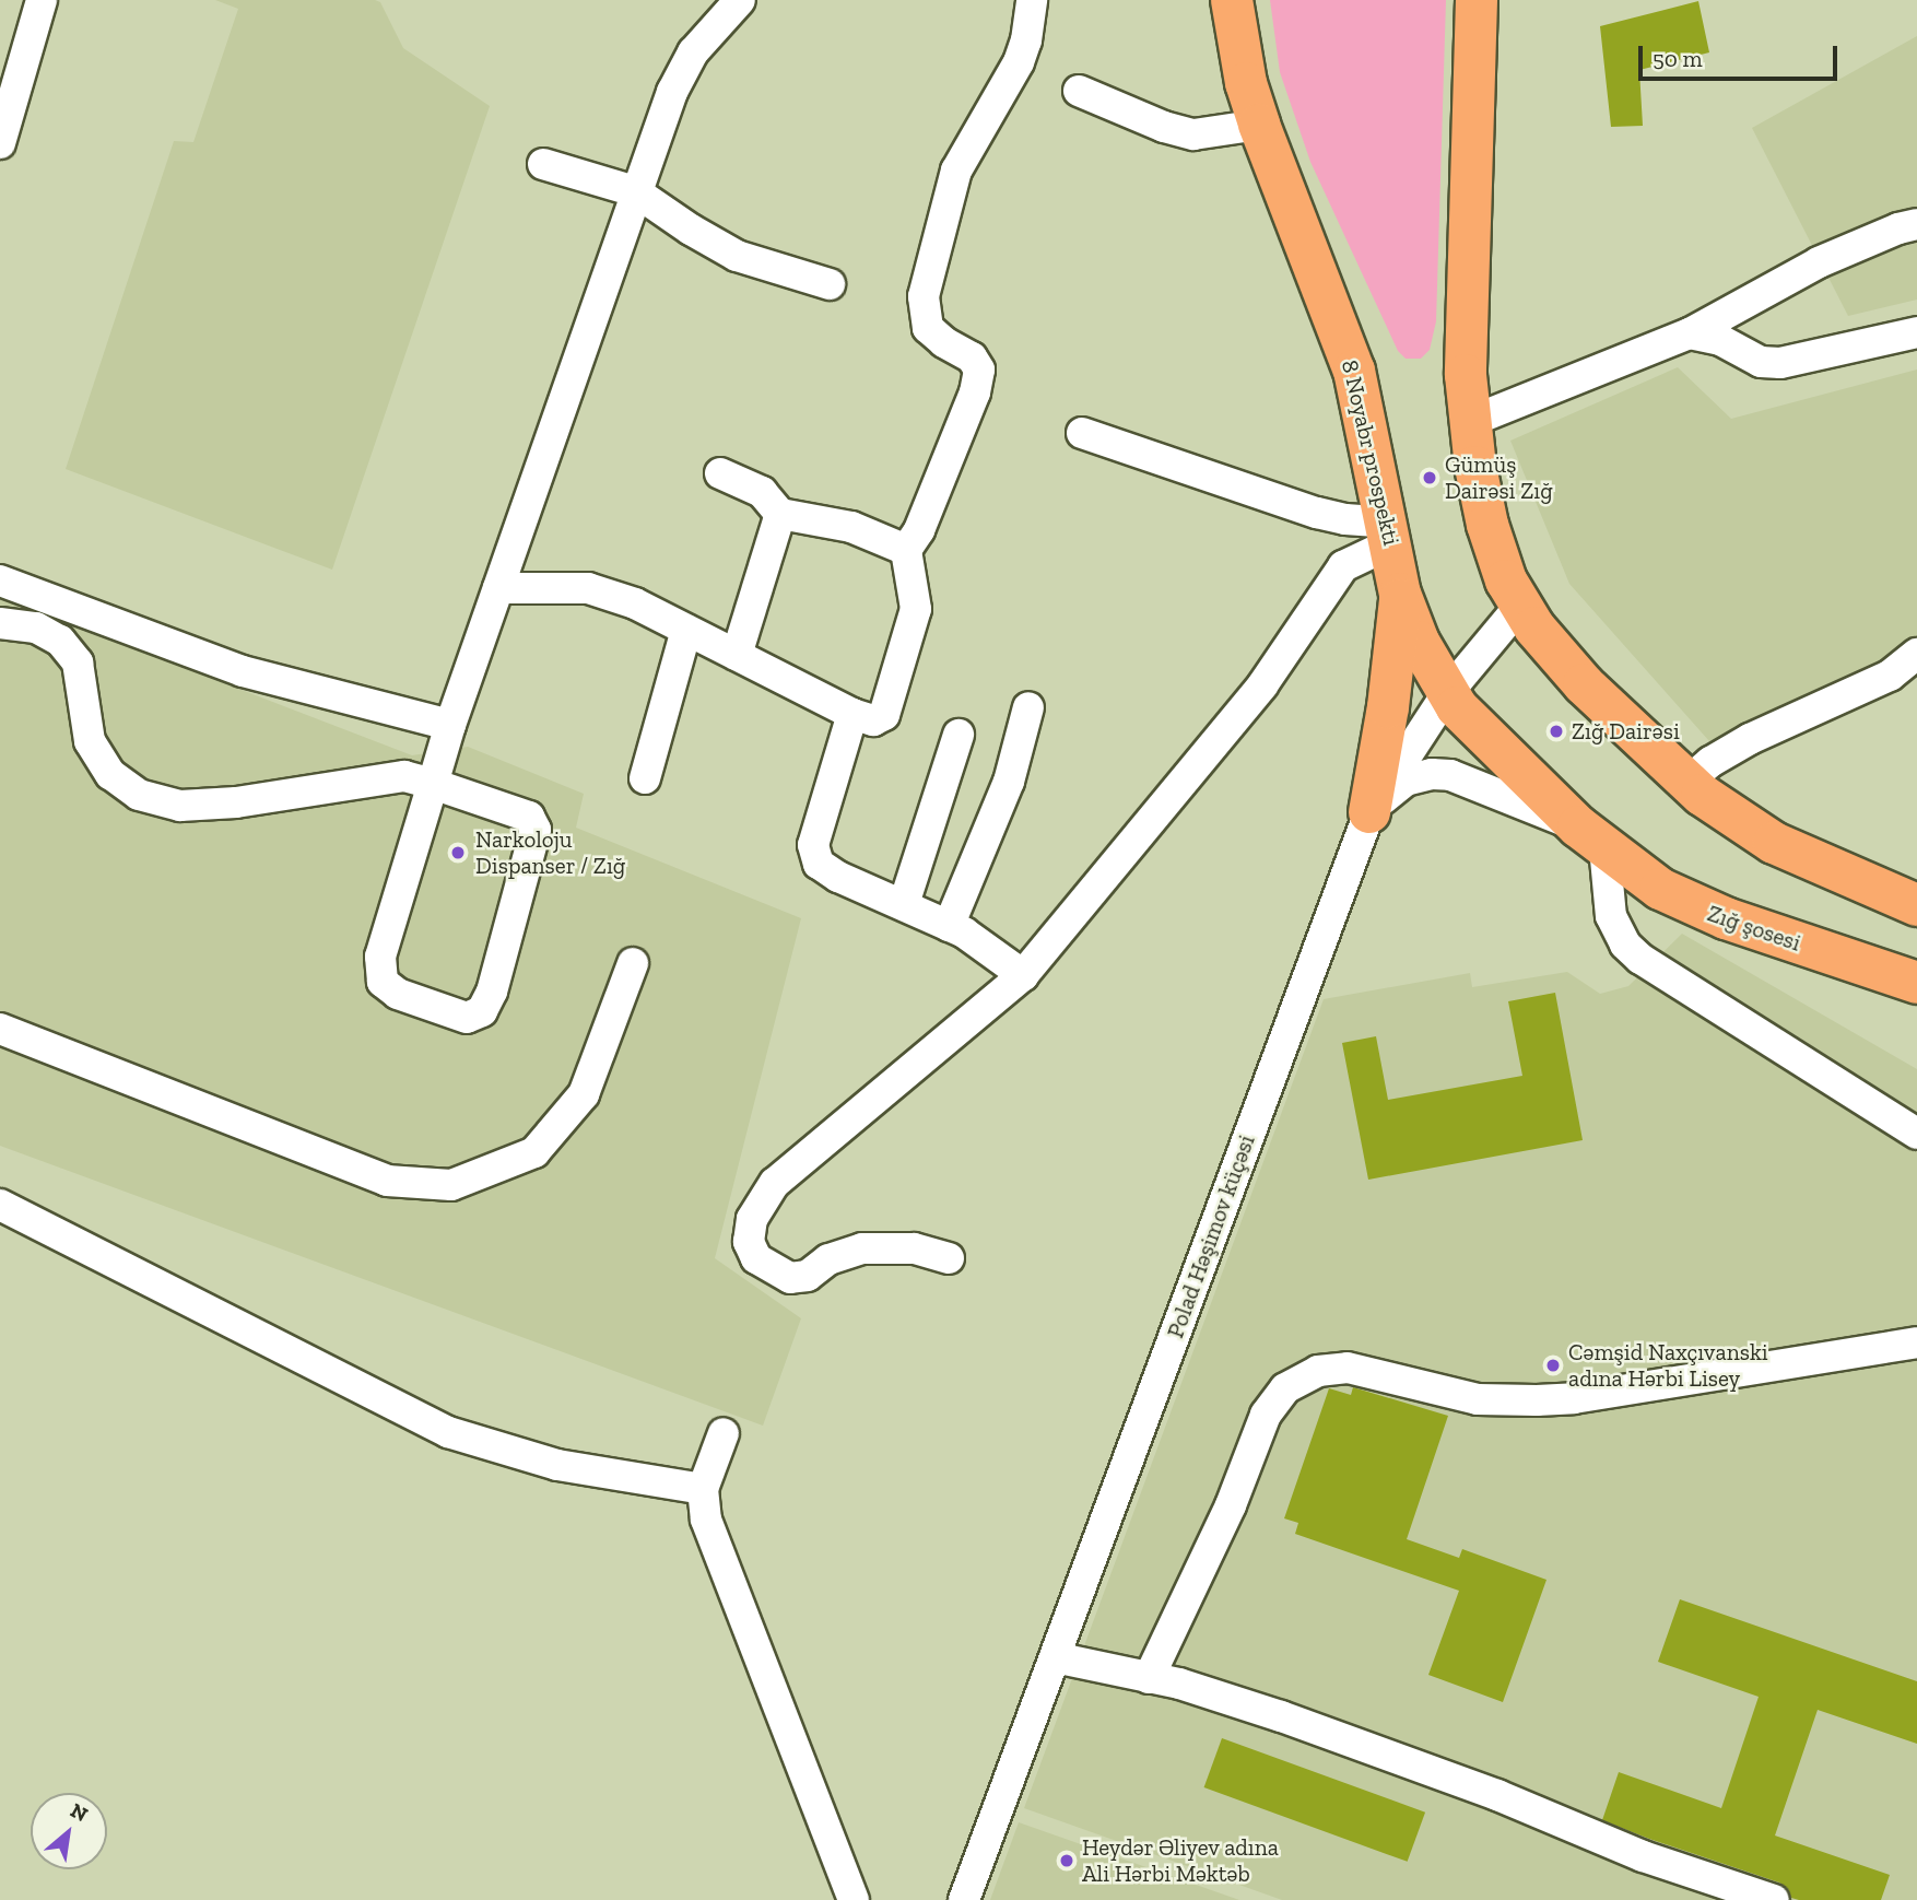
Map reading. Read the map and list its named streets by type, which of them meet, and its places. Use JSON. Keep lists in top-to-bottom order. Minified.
{"streets":{"highway":["8 Noyabr prospekti","Zığ şosesi"],"street":["Polad Həşimov küçəsi"]},"crossings":[["8 Noyabr prospekti","Zığ şosesi"],["8 Noyabr prospekti","Polad Həşimov küçəsi"]],"places":["Gümüş Dairəsi Zığ","Zığ Dairəsi","Narkoloju Dispanser / Zığ","Cəmşid Naxçıvanski adına Hərbi Lisey","Heydər Əliyev adına Ali Hərbi Məktəb"],"scale_bar":"50 m","north":"top right"}
